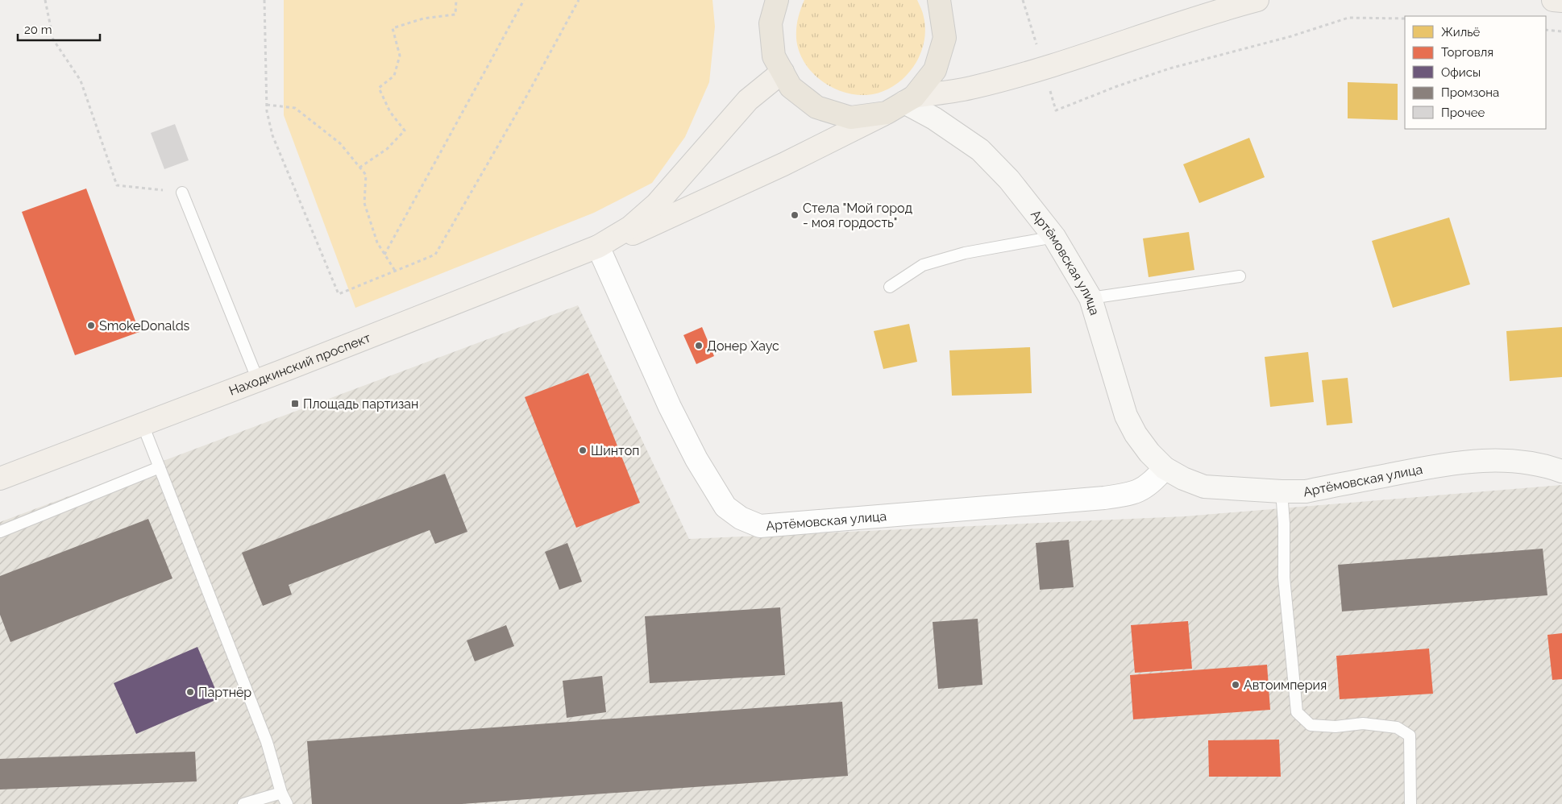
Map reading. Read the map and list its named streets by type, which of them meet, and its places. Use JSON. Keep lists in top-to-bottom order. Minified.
{"streets":{"main road":["Артёмовская улица","Находкинский проспект"]},"crossings":[["Артёмовская улица","Находкинский проспект"]],"places":{"other":["Стела \"Мой город - моя гордость\"","SmokeDonalds","Донер Хаус","Шинтоп","Автоимперия","Партнёр"],"transit":["Площадь партизан"]},"legend":["Жильё","Торговля","Офисы","Промзона","Прочее"],"scale_bar":"20 m"}
